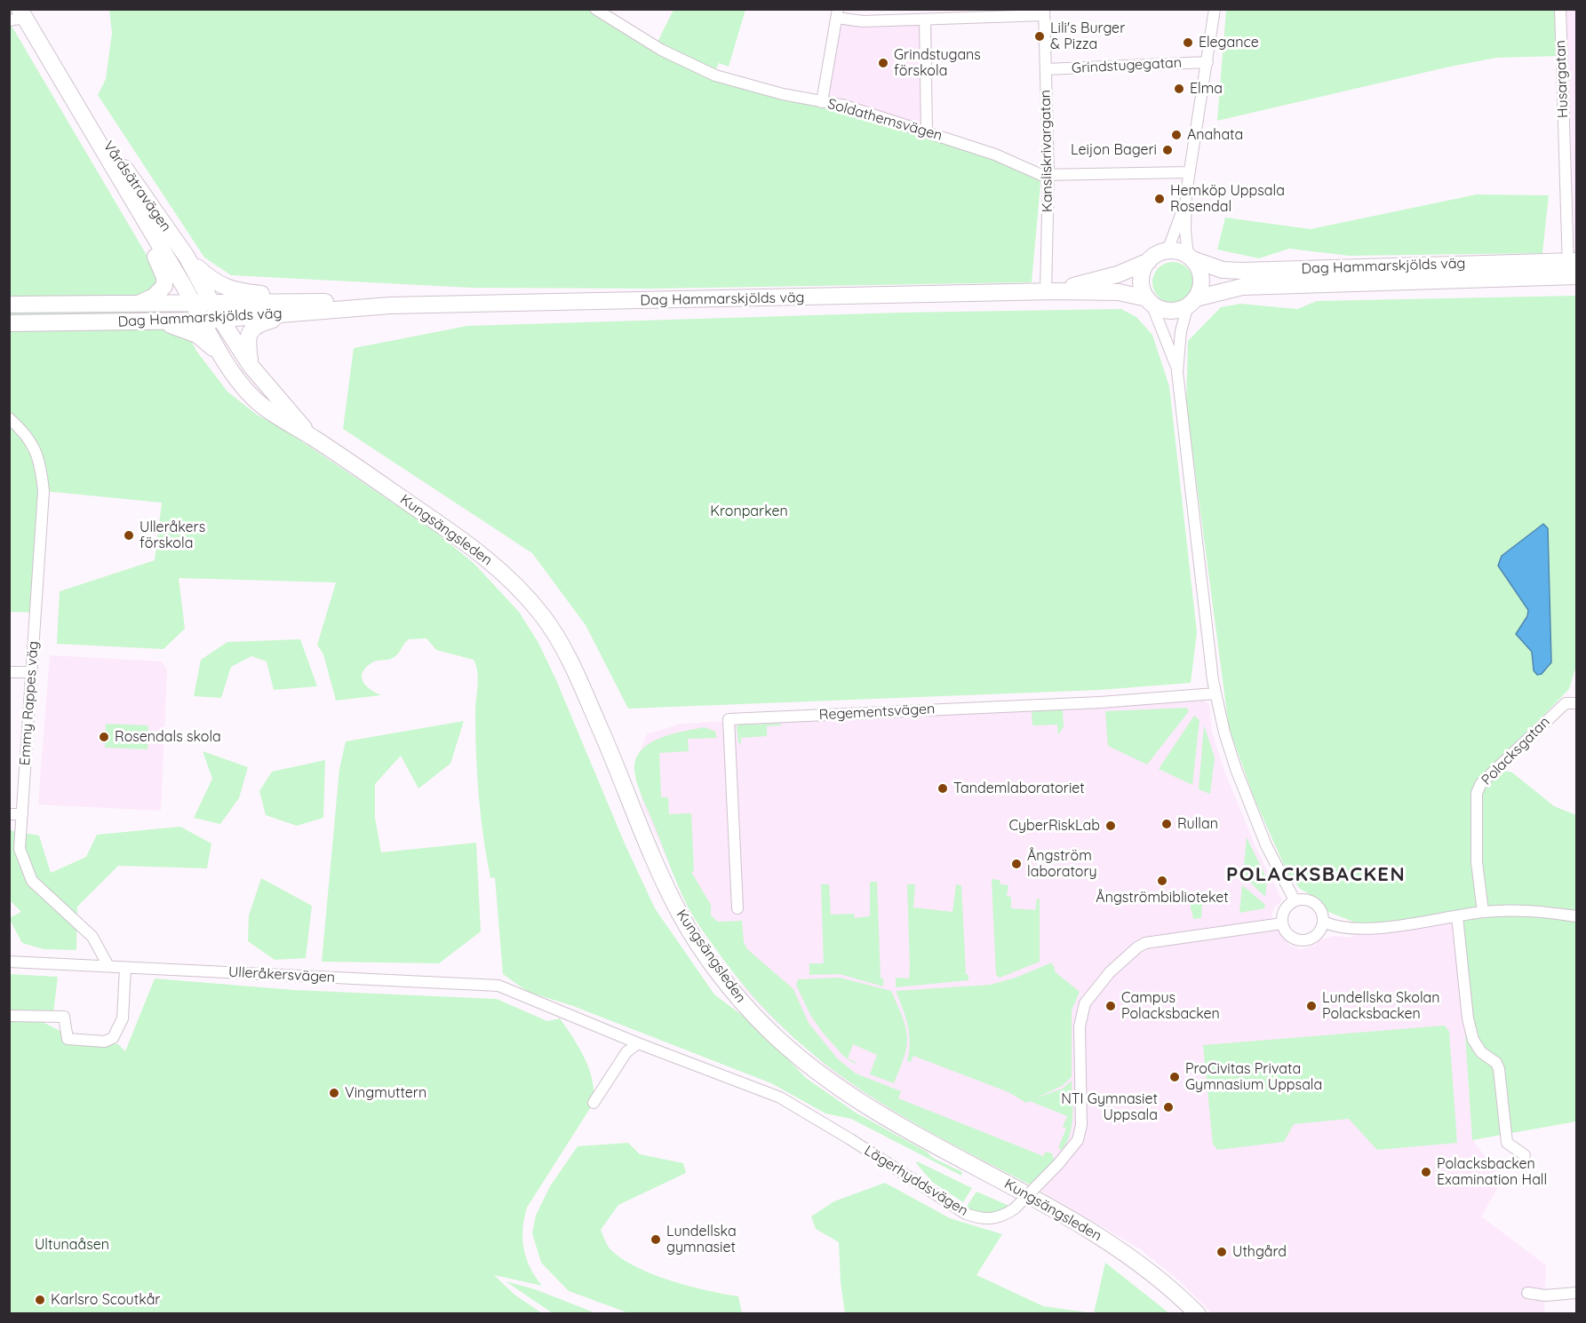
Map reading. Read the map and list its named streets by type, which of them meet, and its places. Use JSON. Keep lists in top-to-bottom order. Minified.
{"streets":{"main road":["Vårdsätravägen","Dag Hammarskjölds väg","Kungsängsleden"],"street":["Grindstugegatan","Husargatan","Soldathemsvägen","Kansliskrivargatan","Emmy Rappes väg","Regementsvägen","Polacksgatan","Ulleråkersvägen","Lägerhyddsvägen"]},"crossings":[["Grindstugegatan","Kansliskrivargatan"],["Husargatan","Dag Hammarskjölds väg"],["Soldathemsvägen","Kansliskrivargatan"],["Kansliskrivargatan","Dag Hammarskjölds väg"],["Vårdsätravägen","Dag Hammarskjölds väg"],["Vårdsätravägen","Kungsängsleden"],["Dag Hammarskjölds väg","Kungsängsleden"],["Emmy Rappes väg","Ulleråkersvägen"],["Ulleråkersvägen","Lägerhyddsvägen"]],"districts":["POLACKSBACKEN"],"parks":["Kronparken","Ultunaåsen"],"places":["Lili's Burger & Pizza","Elegance","Grindstugans förskola","Elma","Anahata","Leijon Bageri","Hemköp Uppsala Rosendal","Ulleråkers förskola","Rosendals skola","Tandemlaboratoriet","Rullan","CyberRiskLab","Ångström laboratory","Ångströmbiblioteket","Campus Polacksbacken","Lundellska Skolan Polacksbacken","ProCivitas Privata Gymnasium Uppsala","Vingmuttern","NTI Gymnasiet Uppsala","Polacksbacken Examination Hall","Lundellska gymnasiet","Uthgård","Karlsro Scoutkår"]}
